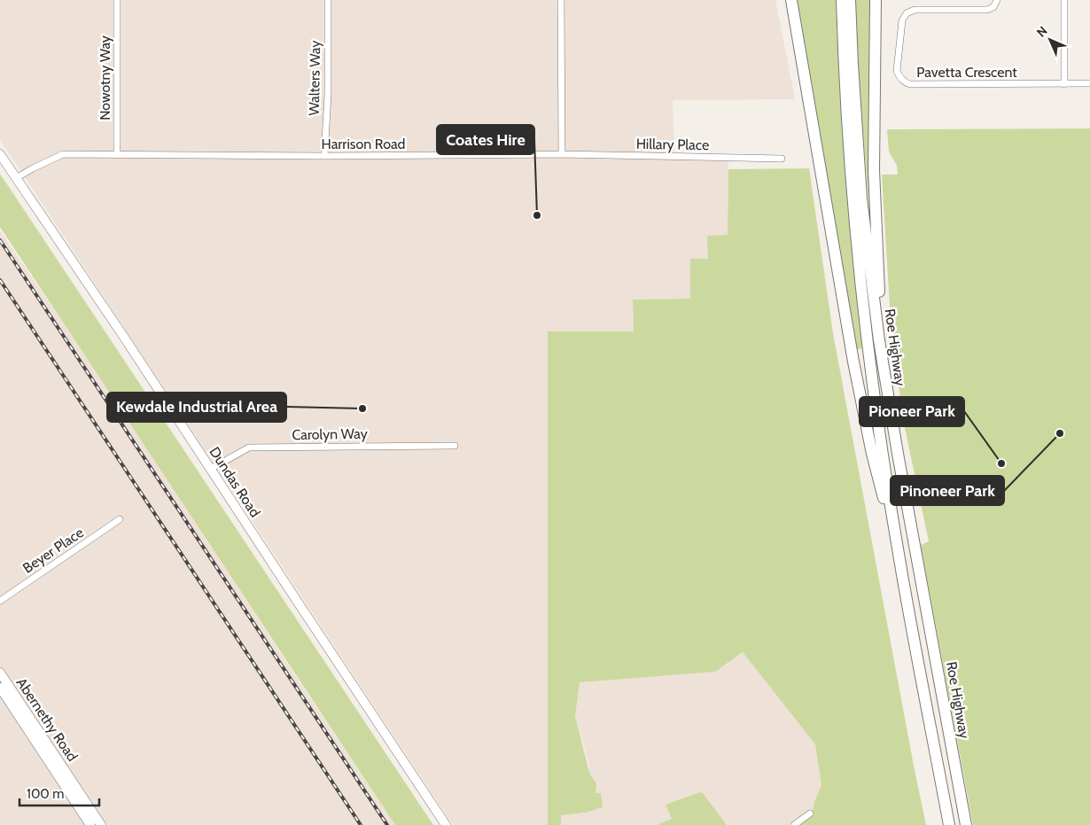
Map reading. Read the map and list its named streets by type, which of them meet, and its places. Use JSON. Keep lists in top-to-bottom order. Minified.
{"streets":{"highway":["Roe Highway"],"main road":["Dundas Road","Abernethy Road"],"street":["Pavetta Crescent","Nowotny Way","Walters Way","Harrison Road","Hillary Place","Carolyn Way","Beyer Place"]},"crossings":[["Nowotny Way","Harrison Road"],["Walters Way","Harrison Road"],["Harrison Road","Hillary Place"],["Harrison Road","Dundas Road"],["Carolyn Way","Dundas Road"]],"places":["Coates Hire","Kewdale Industrial Area","Pinoneer Park","Pioneer Park"],"scale_bar":"100 m","north":"top left"}
